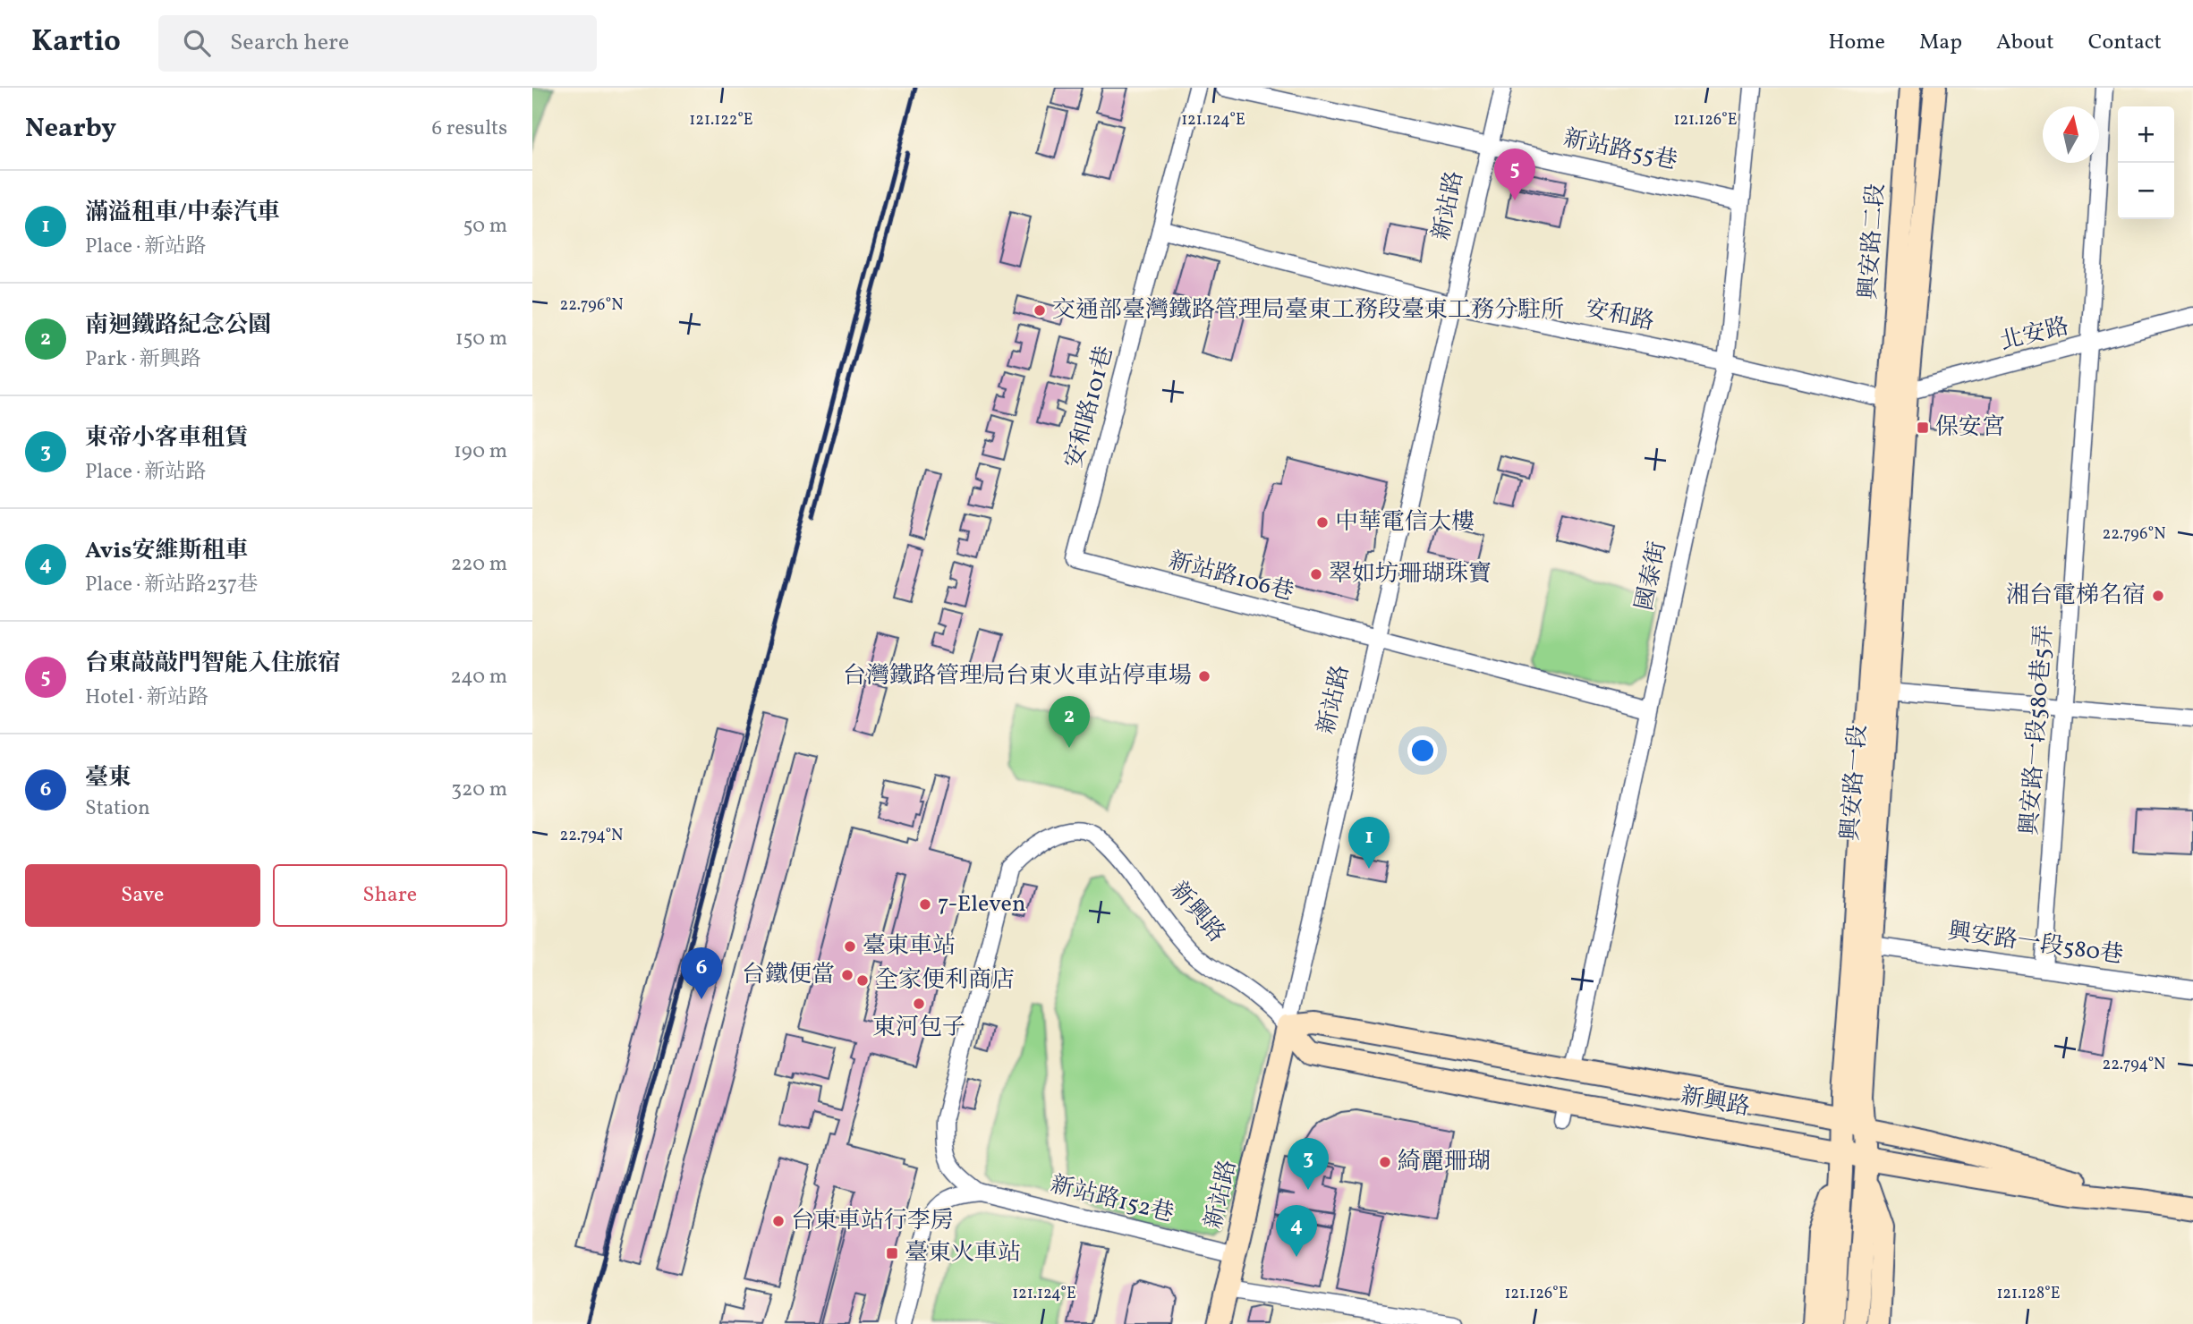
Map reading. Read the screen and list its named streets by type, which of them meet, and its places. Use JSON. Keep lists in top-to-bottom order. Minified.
{"streets":{"street":["新站路55巷","新站路","興安路二段","安和路","北安路","安和路101巷","國泰街","新站路106巷","興安路一段580巷5弄","興安路一段","新興路","興安路一段580巷","新站路152巷"]},"crossings":[["新站路55巷","新站路"],["新站路55巷","國泰街"],["新站路","安和路"],["新站路","新站路106巷"],["新站路","新興路"],["新站路","新站路152巷"],["興安路二段","安和路"],["興安路二段","北安路"],["興安路二段","興安路一段"],["安和路","北安路"],["安和路","安和路101巷"],["安和路","國泰街"],["安和路","興安路一段"],["北安路","興安路一段580巷5弄"],["北安路","興安路一段"],["安和路101巷","新站路106巷"],["國泰街","新站路106巷"],["國泰街","新興路"],["興安路一段580巷5弄","興安路一段580巷"],["興安路一段","新興路"],["興安路一段","興安路一段580巷"],["新興路","新站路152巷"]],"places":{"other":["交通部臺灣鐵路管理局臺東工務段臺東工務分駐所","中華電信大樓","翠如坊珊瑚珠寶","湘台電梯名宿","台灣鐵路管理局台東火車站停車場","7-Eleven","臺東車站","台鐵便當","全家便利商店","東河包子","綺麗珊瑚","台東車站行李房"],"transit":["保安宮","臺東火車站"]},"north":"top","page":{"header":"Kartio","search":"Search here","nav":["Home","Map","About","Contact"],"heading":["Nearby","6 results"],"map_buttons":["+","−"],"pins":["5","2","1","6","3","4"],"list":[{"mark":"1","name":"滿溢租車/中泰汽車","note":"Place · 新站路","value":"50 m"},{"mark":"2","name":"南迴鐵路紀念公園","note":"Park · 新興路","value":"150 m"},{"mark":"3","name":"東帝小客車租賃","note":"Place · 新站路","value":"190 m"},{"mark":"4","name":"Avis安維斯租車","note":"Place · 新站路237巷","value":"220 m"},{"mark":"5","name":"台東敲敲門智能入住旅宿","note":"Hotel · 新站路","value":"240 m"},{"mark":"6","name":"臺東","note":"Station","value":"320 m"}],"buttons":["Save","Share"]},"coordinates":["121.122°E","121.124°E","121.126°E","22.796°N","22.794°N","121.128°E"]}
